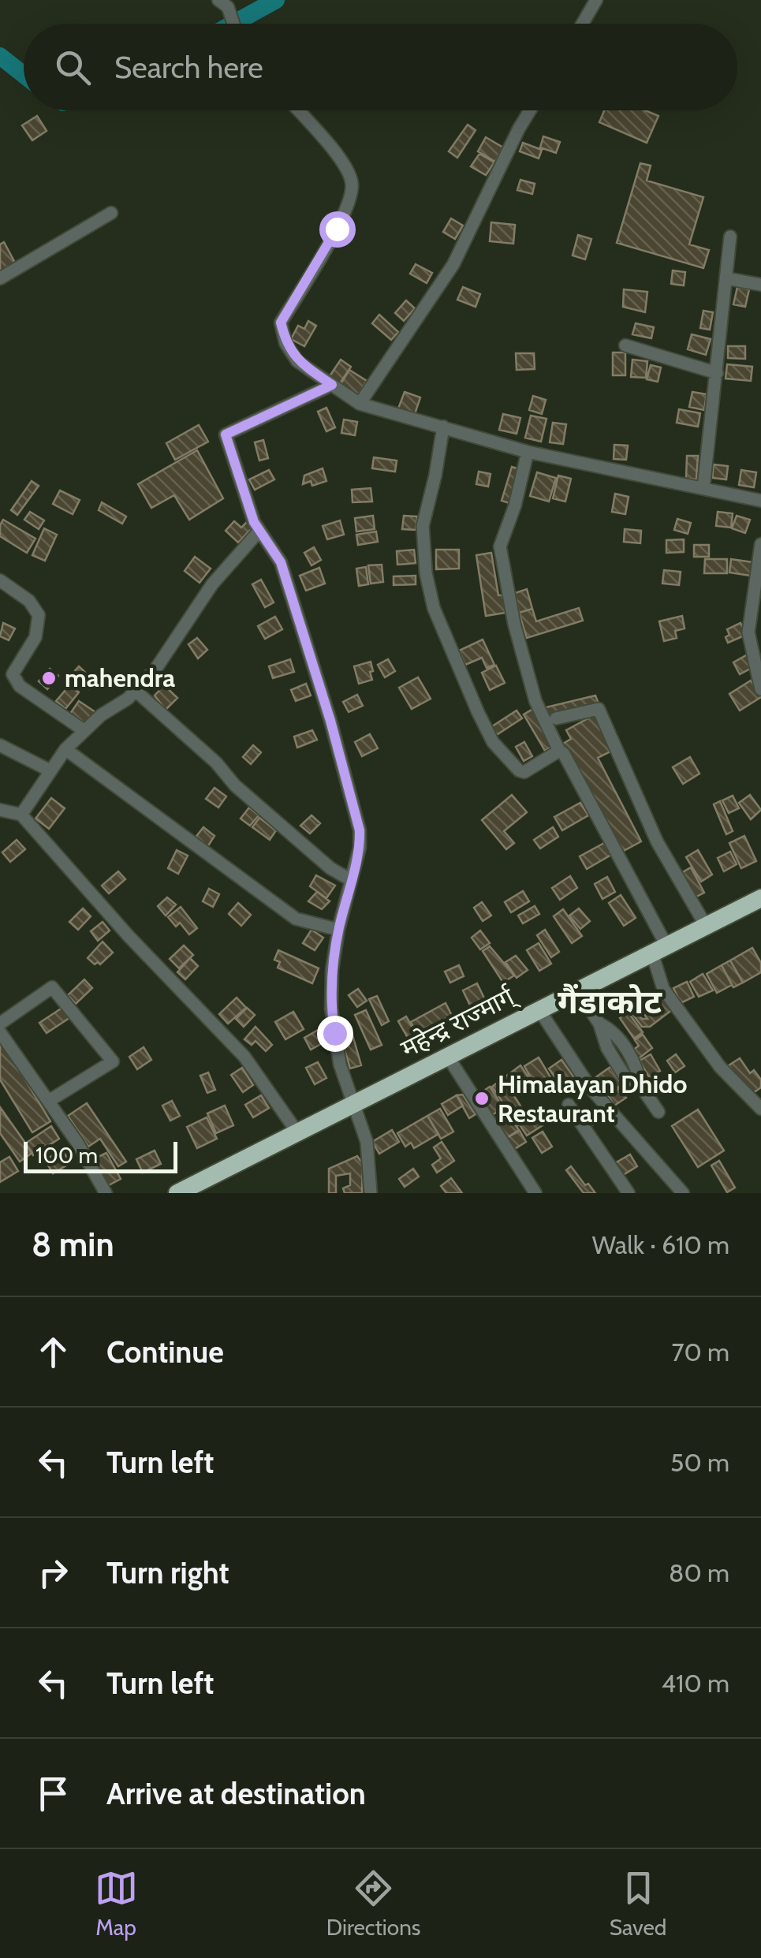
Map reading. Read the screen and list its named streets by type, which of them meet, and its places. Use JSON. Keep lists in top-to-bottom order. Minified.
{"streets":{"highway":["महेन्द्र राज्मार्ग्"]},"districts":["गैंडाकोट"],"places":["mahendra","Himalayan Dhido Restaurant"],"scale_bar":"100 m","page":{"search":"Search here","scale":"100 m","heading":["8 min","Walk · 610 m"],"list":[["Continue","70 m"],["Turn left","50 m"],["Turn right","80 m"],["Turn left","410 m"],"Arrive at destination"],"nav":["Map","Directions","Saved"]}}
